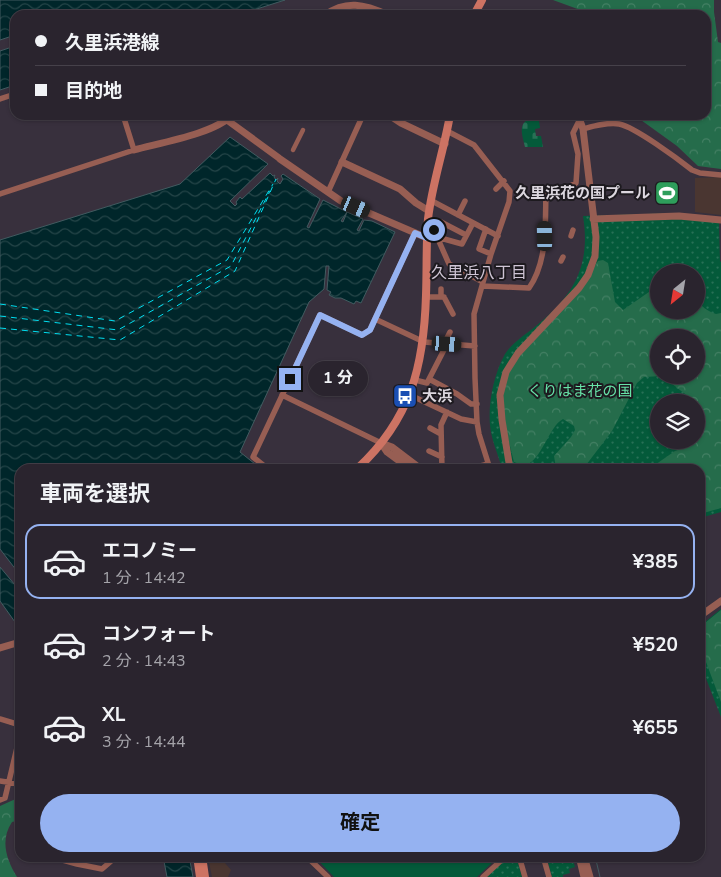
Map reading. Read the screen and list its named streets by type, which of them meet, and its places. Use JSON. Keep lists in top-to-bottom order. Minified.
{"districts":["久里浜八丁目"],"parks":["くりはま花の国"],"places":{"sports":["久里浜花の国プール"],"bus stop":["大浜"]},"north":"bottom left","page":{"banner":["久里浜港線","目的地"],"bubble":"1 分","heading":"車両を選択","list":[{"name":"エコノミー","note":"1 分 · 14:42","value":"¥385"},{"name":"コンフォート","note":"2 分 · 14:43","value":"¥520"},{"name":"XL","note":"3 分 · 14:44","value":"¥655"}],"buttons":"確定"}}
